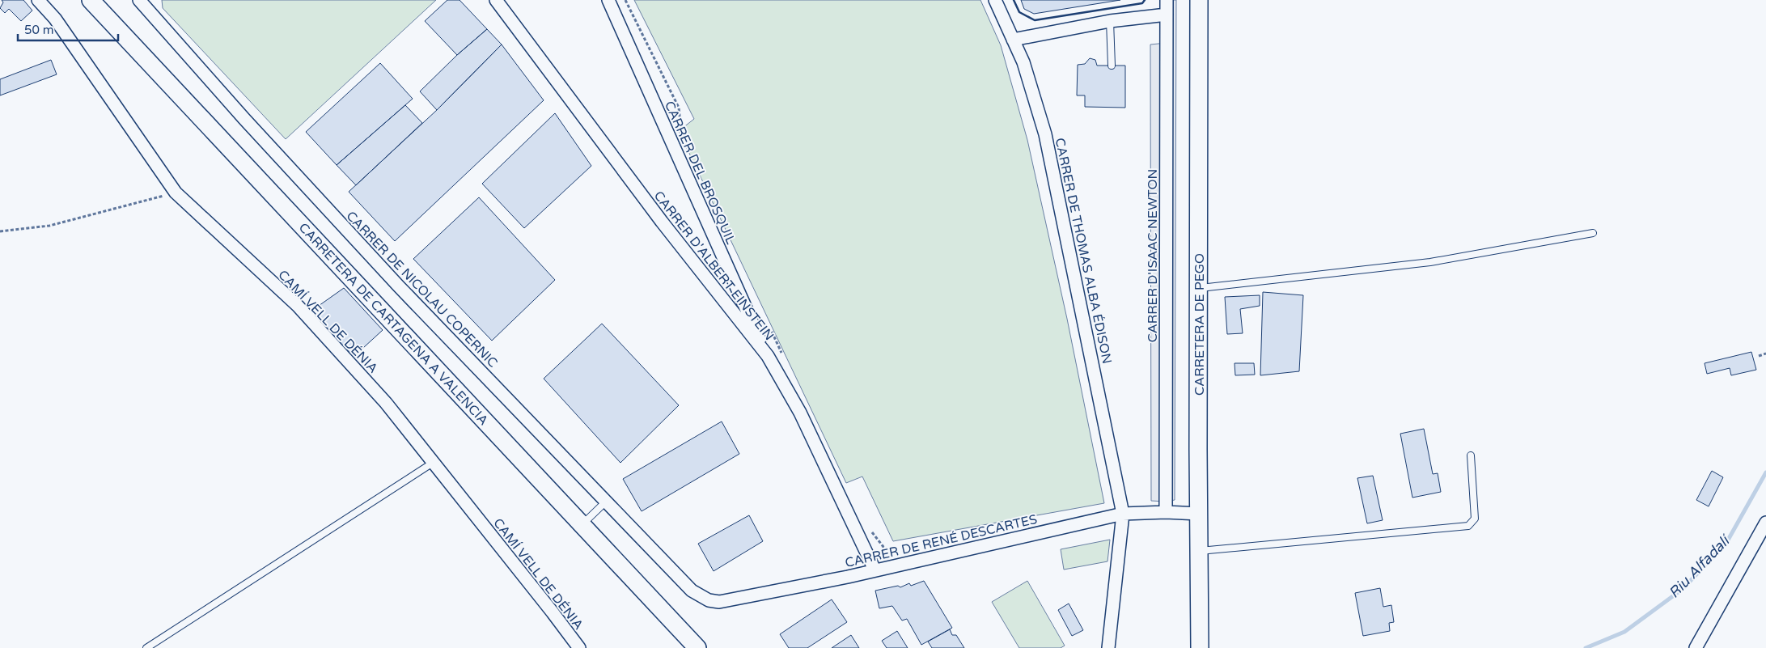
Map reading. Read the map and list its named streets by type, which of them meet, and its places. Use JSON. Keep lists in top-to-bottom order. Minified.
{"streets":{"main road":["CARRETERA DE CARTAGENA A VALENCIA","CARRETERA DE PEGO"],"street":["CARRER DEL BROSQUIL","CARRER DE THOMAS ALBA ÉDISON","CARRER D'ISAAC NEWTON","CARRER D'ALBERT EINSTEIN","CARRER DE NICOLAU COPERNIC","CAMÍ VELL DE DÉNIA","CARRER DE RENÉ DESCARTES"]},"crossings":[["CARRER DEL BROSQUIL","CARRER D'ALBERT EINSTEIN"],["CARRER DE THOMAS ALBA ÉDISON","CARRER DE RENÉ DESCARTES"],["CARRER D'ISAAC NEWTON","CARRER DE RENÉ DESCARTES"],["CARRER D'ALBERT EINSTEIN","CARRER DE RENÉ DESCARTES"],["CARRER DE NICOLAU COPERNIC","CARRER DE RENÉ DESCARTES"],["CARRETERA DE PEGO","CARRER DE RENÉ DESCARTES"]],"water":["Riu Alfadalí"],"scale_bar":"50 m"}
